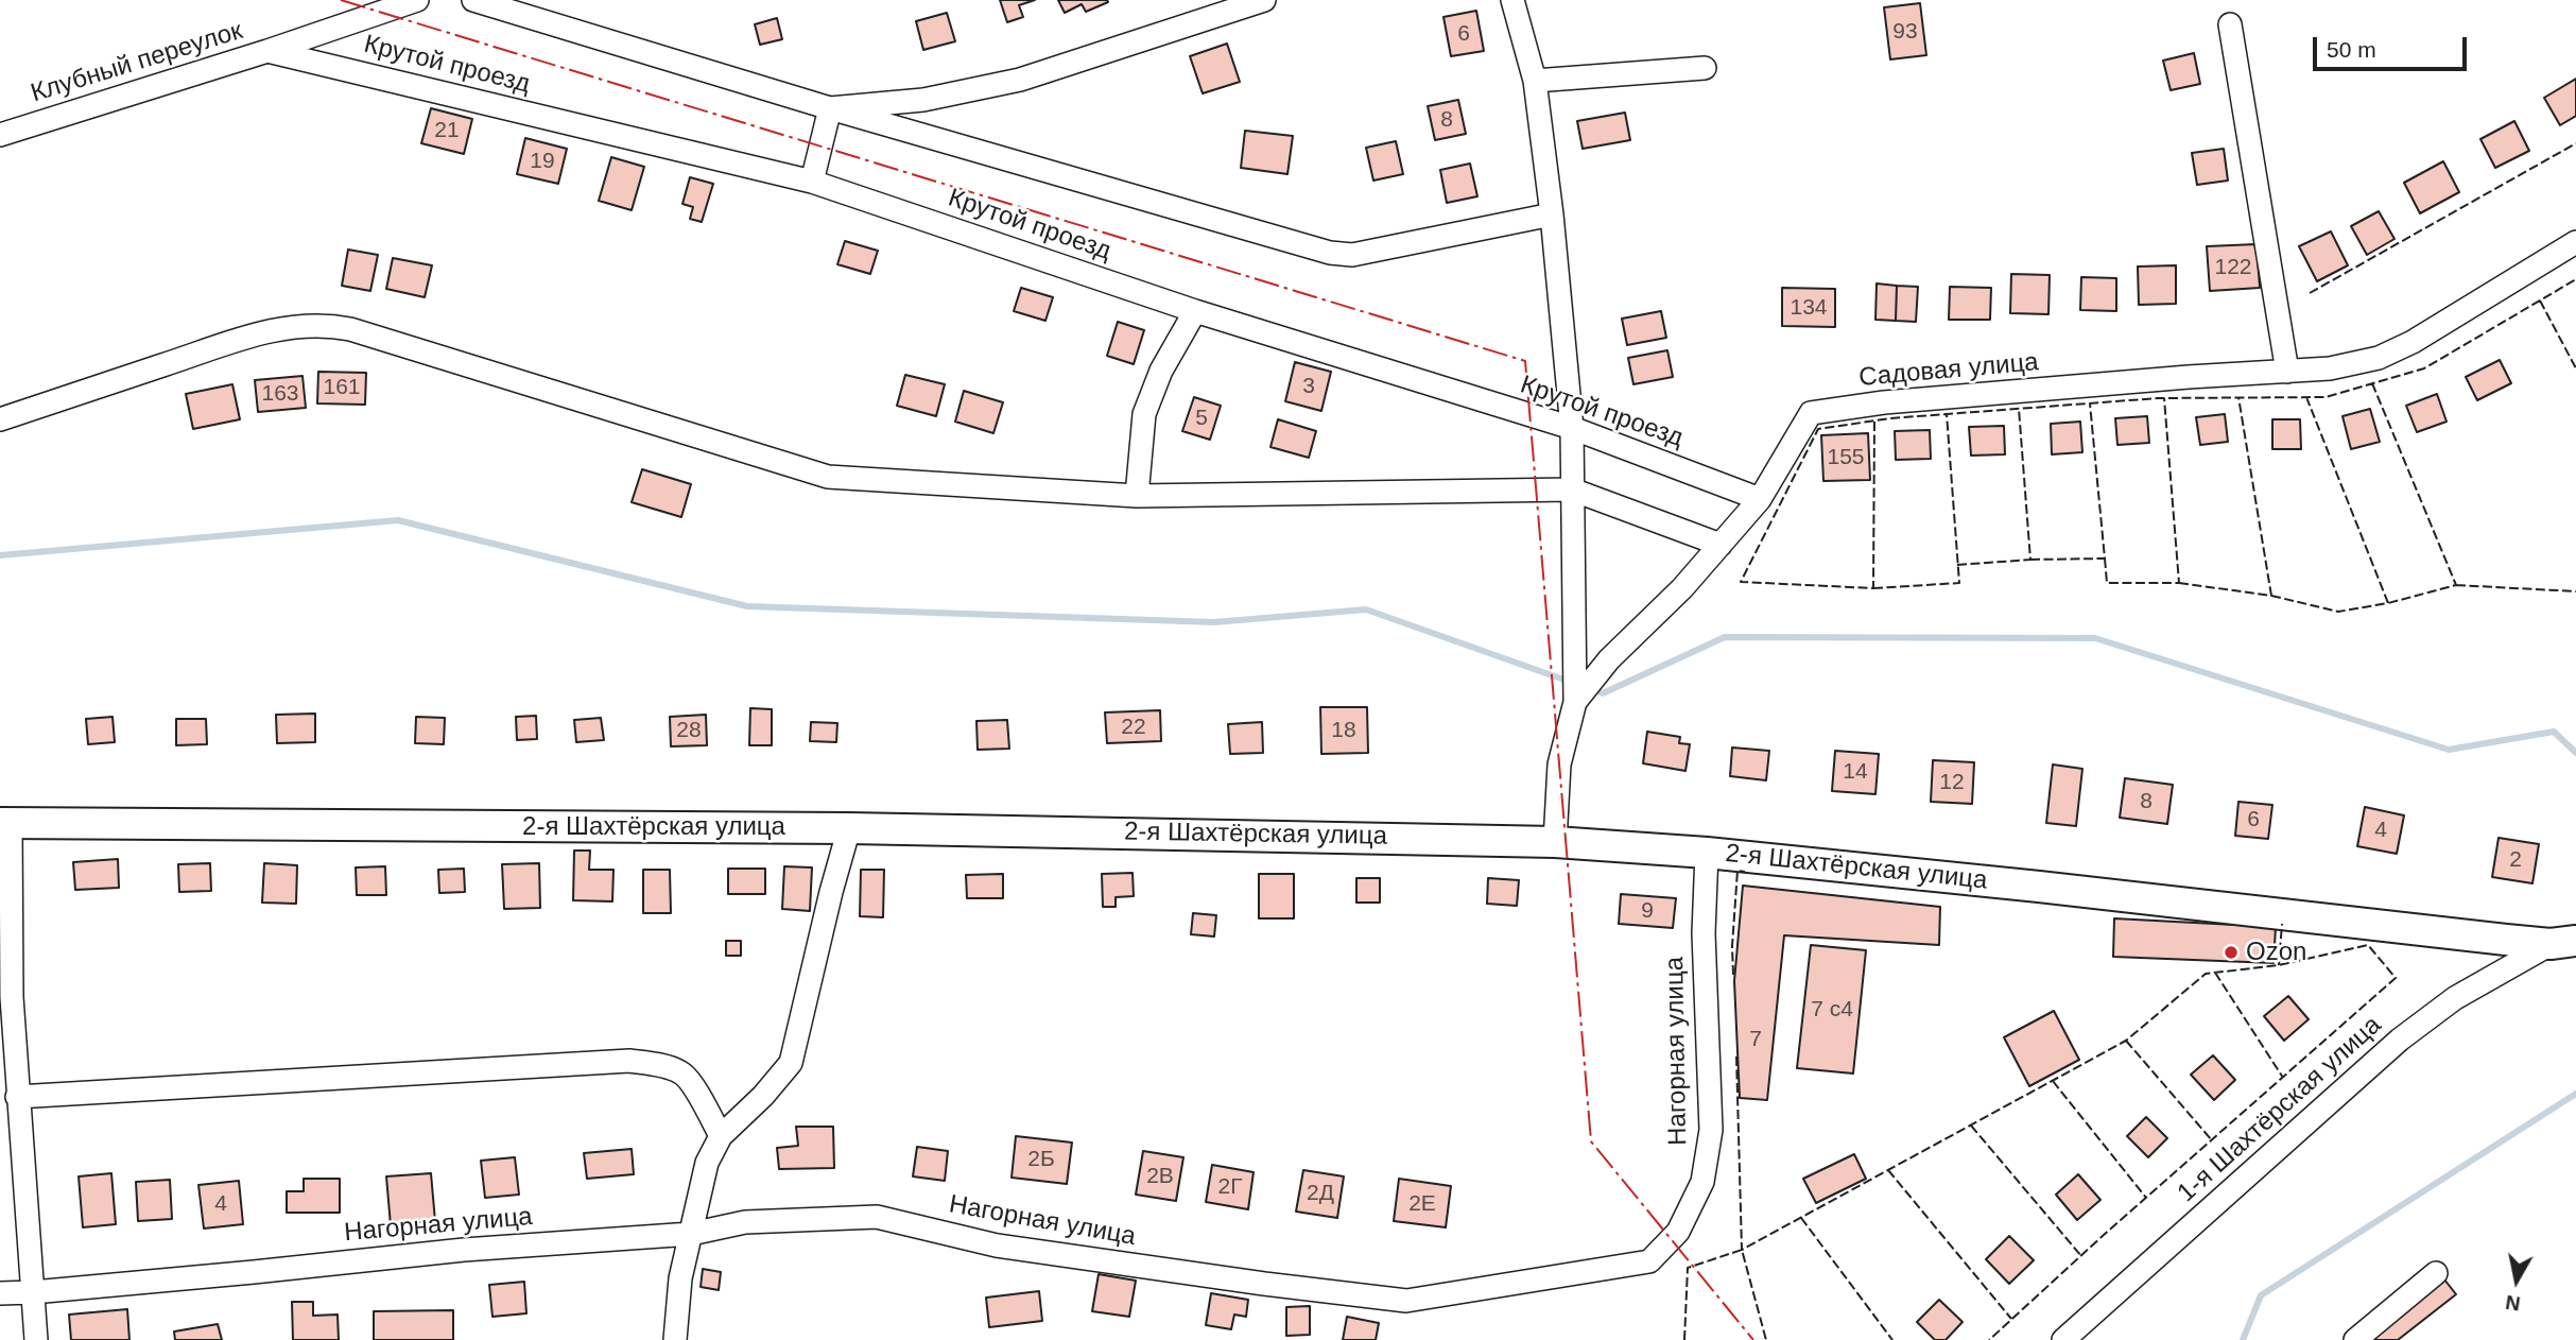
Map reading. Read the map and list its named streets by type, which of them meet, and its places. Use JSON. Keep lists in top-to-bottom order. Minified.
{"streets":{"main road":["2-я Шахтёрская улица"],"street":["Клубный переулок","Крутой проезд","Садовая улица","Нагорная улица","1-я Шахтёрская улица"]},"crossings":[["Клубный переулок","Крутой проезд"],["Крутой проезд","Садовая улица"],["Садовая улица","2-я Шахтёрская улица"],["2-я Шахтёрская улица","Нагорная улица"],["2-я Шахтёрская улица","1-я Шахтёрская улица"]],"places":["Ozon"],"house_numbers":["93","6","8","21","19","122","134","3","161","163","5","155","22","28","18","14","12","8","6","4","2","9","7 с4","7","2Б","2В","2Г","2Д","4","2Е"],"scale_bar":"50 m","north":"bottom"}
